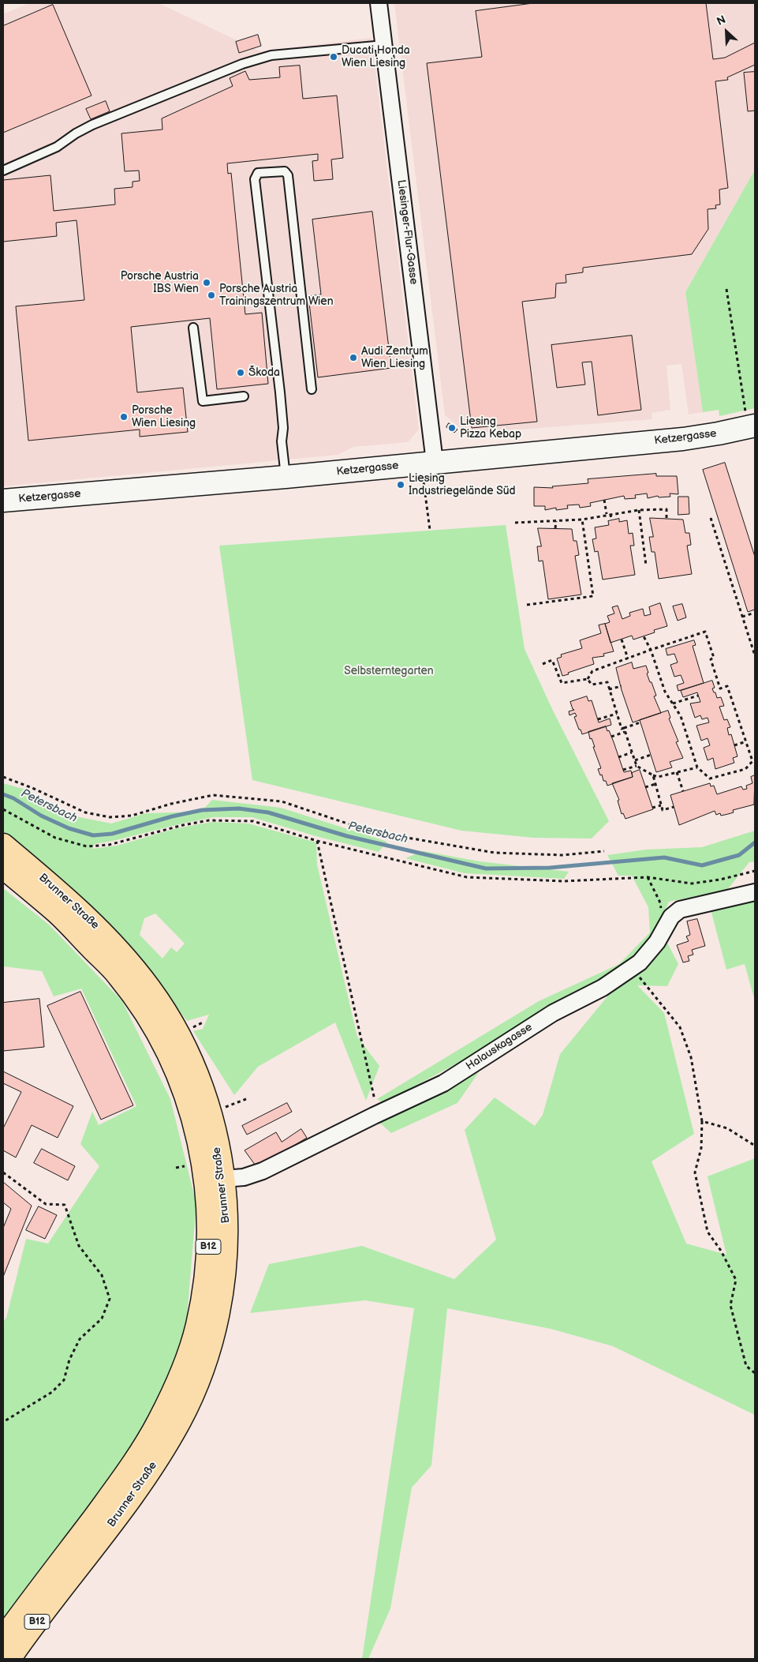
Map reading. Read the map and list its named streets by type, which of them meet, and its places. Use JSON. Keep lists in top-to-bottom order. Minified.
{"streets":{"main road":["Ketzergasse","Brunner Straße","B12"],"street":["Liesinger-Flur-Gasse","Halauskagasse"]},"crossings":[["Liesinger-Flur-Gasse","Ketzergasse"],["Brunner Straße","Halauskagasse"]],"water":["Petersbach"],"parks":["Selbsterntegarten"],"places":["Ducati Honda Wien Liesing","Porsche Austria IBS Wien","Porsche Austria Trainingszentrum Wien","Audi Zentrum Wien Liesing","Škoda","Porsche Wien Liesing","Liesing Pizza Kebap","Liesing Industriegelände Süd"],"north":"top left"}
